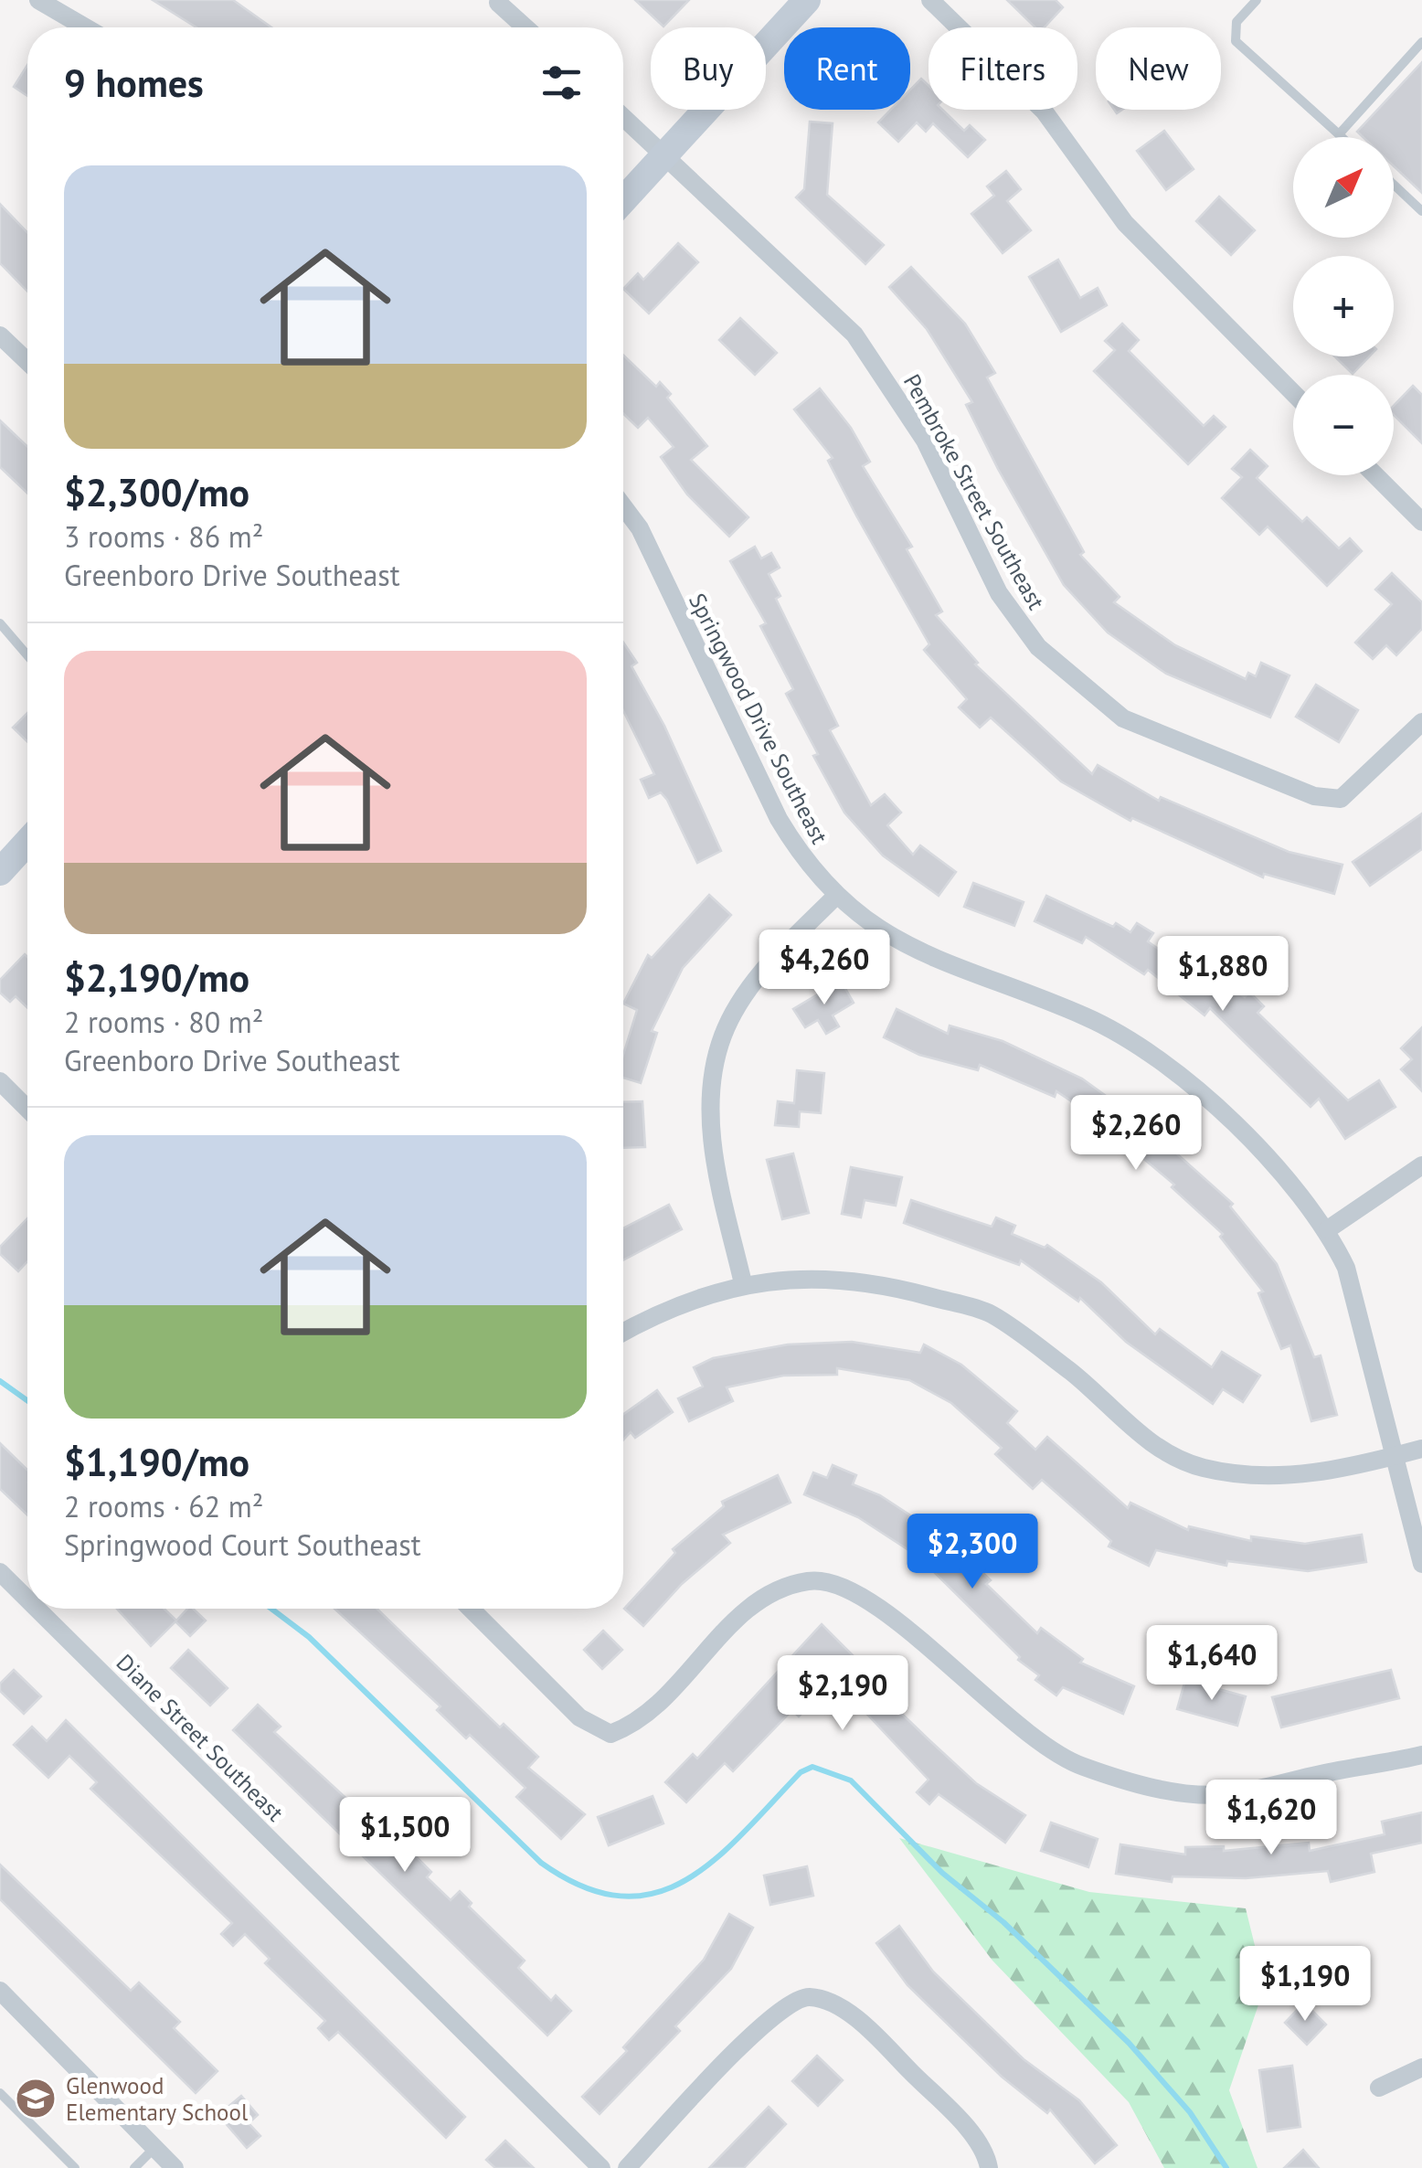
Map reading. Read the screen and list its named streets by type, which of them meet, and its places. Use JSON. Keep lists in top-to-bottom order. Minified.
{"streets":{"street":["Pembroke Street Southeast","Springwood Drive Southeast","Diane Street Southeast"]},"places":{"school or university":["Glenwood Elementary School"]},"north":"top right","page":{"chip":["Buy","Rent","Filters","New"],"heading":"9 homes","map_buttons":["+","−"],"list":[{"name":"$2,300/mo","note":"3 rooms · 86 m² · Greenboro Drive Southeast"},{"name":"$2,190/mo","note":"2 rooms · 80 m² · Greenboro Drive Southeast"},{"name":"$1,190/mo","note":"2 rooms · 62 m² · Springwood Court Southeast"}],"price":["$4,260","$1,880","$2,260","$2,300","$1,640","$2,190","$1,620","$1,500","$1,190"]}}
